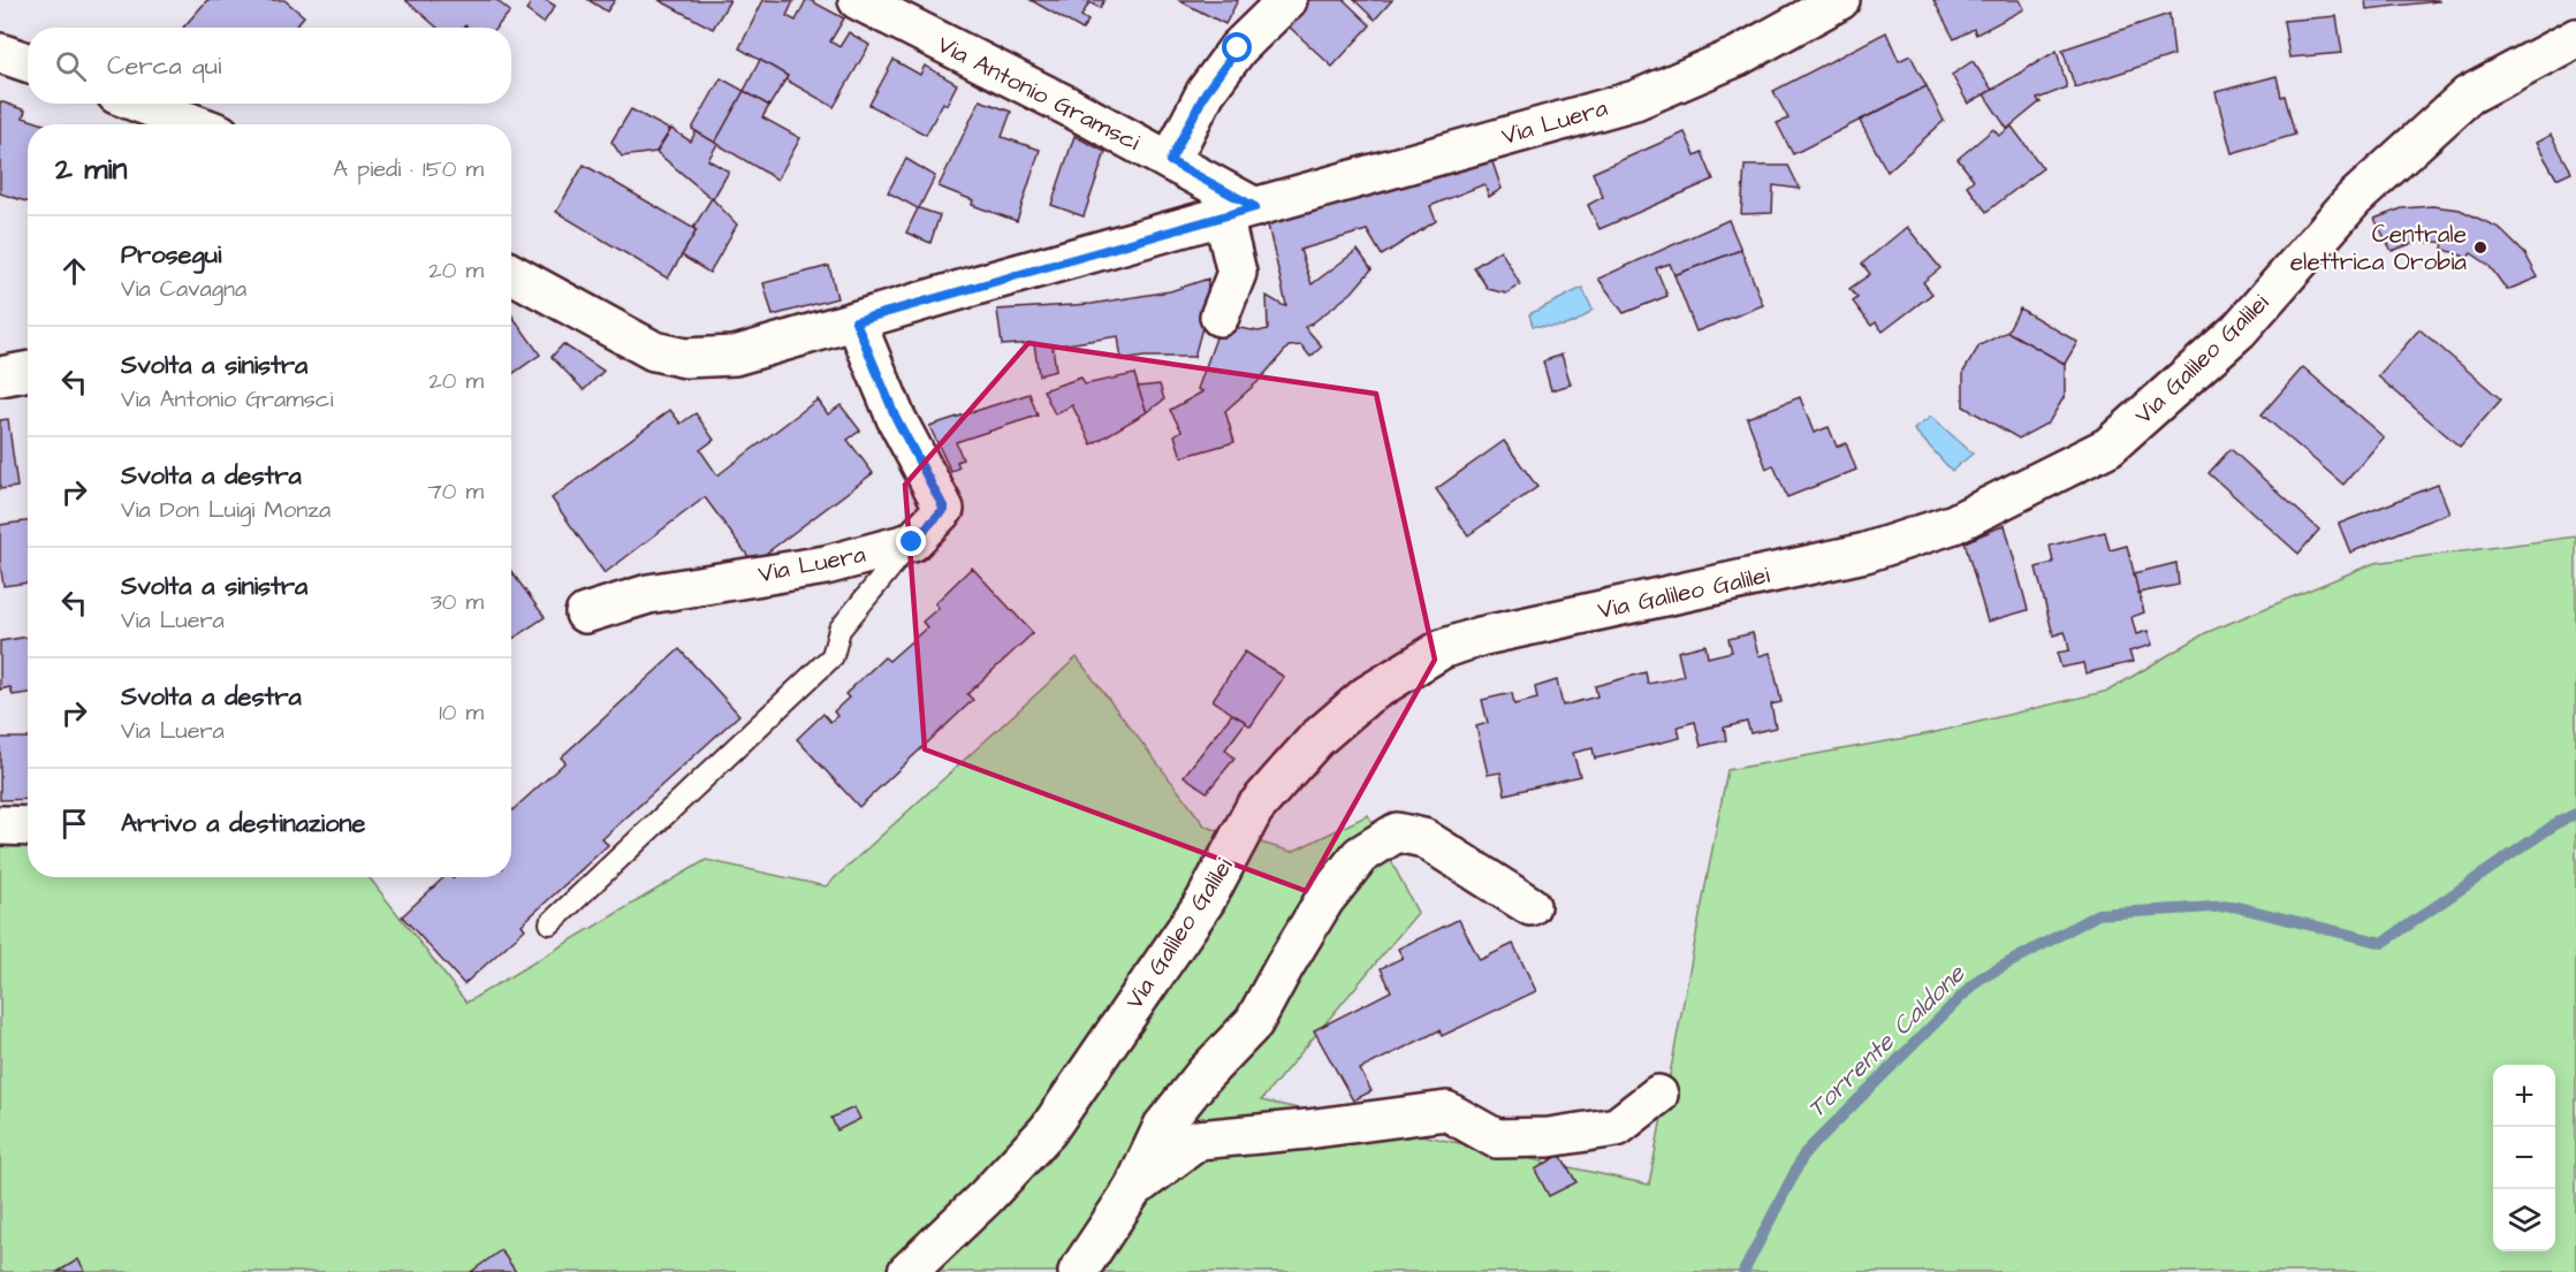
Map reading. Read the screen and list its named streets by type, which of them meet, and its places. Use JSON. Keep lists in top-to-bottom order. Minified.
{"streets":{"street":["Via Antonio Gramsci","Via Luera","Via Galileo Galilei"]},"crossings":[["Via Antonio Gramsci","Via Luera"]],"water":["Torrente Caldone"],"places":["Centrale elettrica Orobia"],"page":{"search":"Cerca qui","heading":["2 min","A piedi · 150 m"],"list":[["Prosegui","Via Cavagna","20 m"],["Svolta a sinistra","Via Antonio Gramsci","20 m"],["Svolta a destra","Via Don Luigi Monza","70 m"],["Svolta a sinistra","Via Luera","30 m"],["Svolta a destra","Via Luera","10 m"],"Arrivo a destinazione"],"map_buttons":["+","−"]}}
